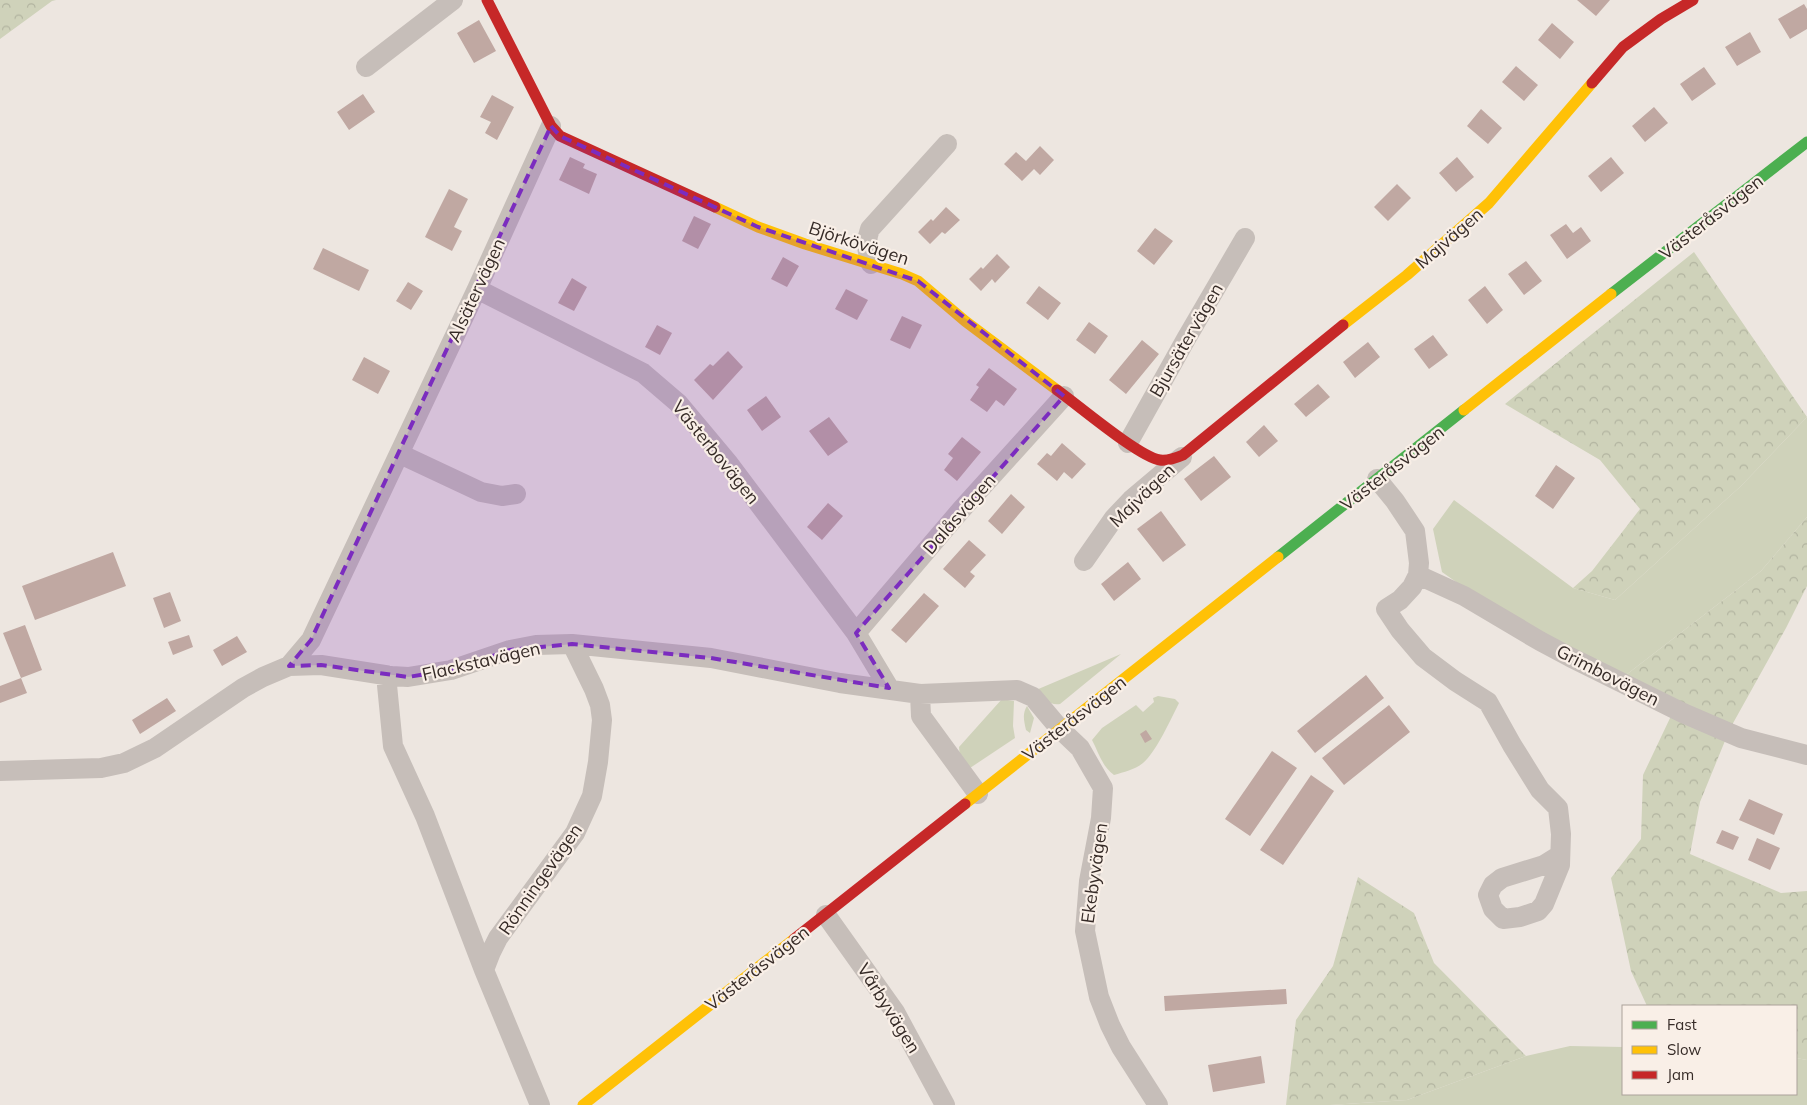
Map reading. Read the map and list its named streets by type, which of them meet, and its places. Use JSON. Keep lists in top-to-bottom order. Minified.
{"streets":{"street":["Västeråsvägen","Majvägen","Björkövägen","Alsätervägen","Bjursätervägen","Västerbovägen","Dalåsvägen","Flackstavägen","Grimbovägen","Ekebyvägen","Rönningevägen","Vårbyvägen"]},"crossings":[["Västeråsvägen","Flackstavägen"],["Västeråsvägen","Ekebyvägen"],["Västeråsvägen","Vårbyvägen"],["Majvägen","Björkövägen"],["Majvägen","Bjursätervägen"],["Björkövägen","Alsätervägen"],["Björkövägen","Bjursätervägen"],["Björkövägen","Dalåsvägen"],["Alsätervägen","Västerbovägen"],["Alsätervägen","Flackstavägen"],["Västerbovägen","Dalåsvägen"],["Västerbovägen","Flackstavägen"],["Flackstavägen","Ekebyvägen"],["Flackstavägen","Rönningevägen"]],"legend":["Fast","Slow","Jam"]}
